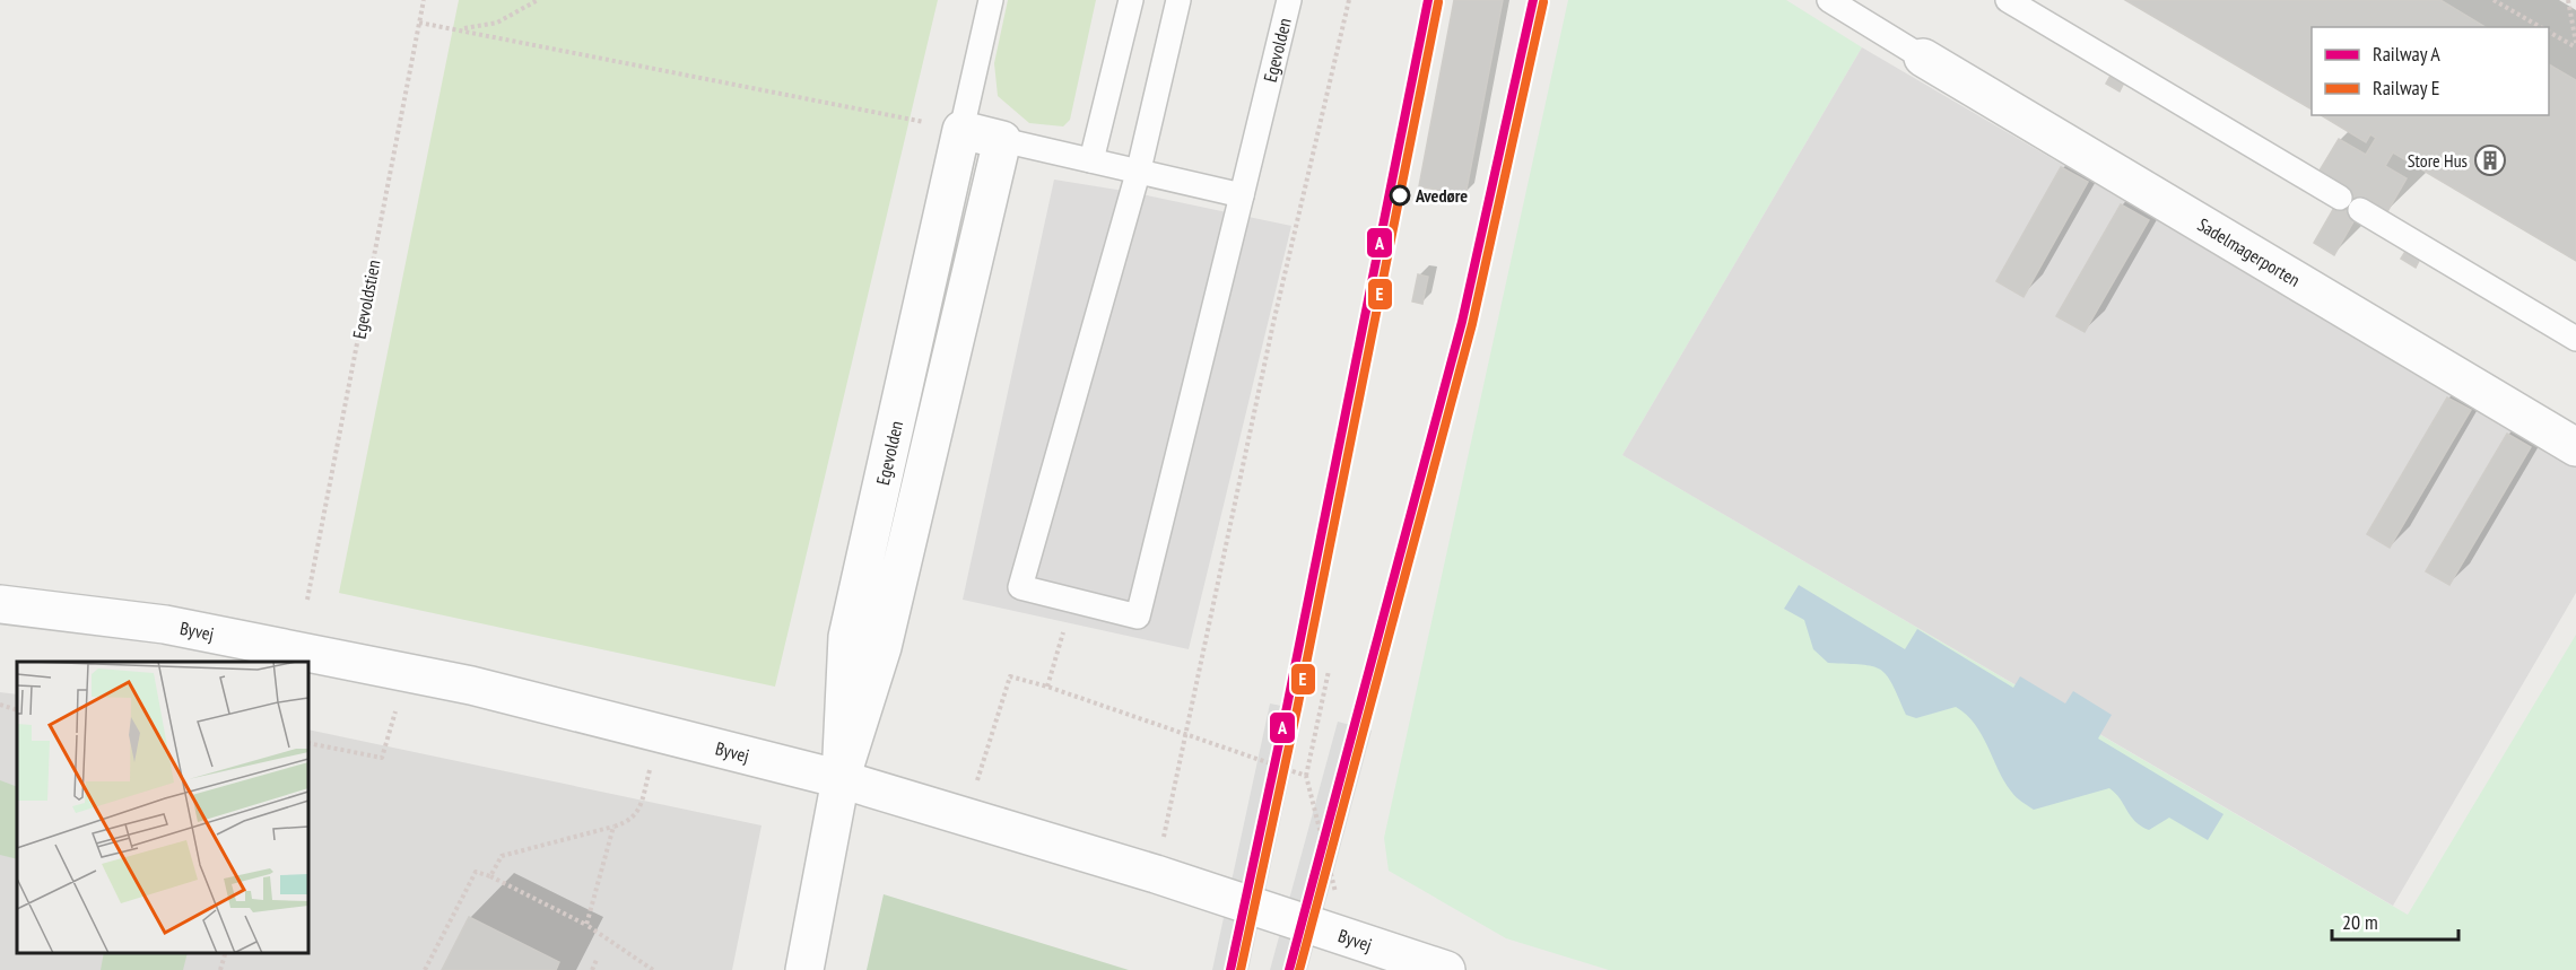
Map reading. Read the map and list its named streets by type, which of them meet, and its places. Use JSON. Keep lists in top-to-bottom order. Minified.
{"streets":{"street":["Egevolden","Sadelmagerporten","Byvej"],"path":["Egevoldstien"]},"crossings":[["Egevolden","Byvej"]],"places":{"building":["Store Hus"],"other":["Avedøre"]},"lines":["rail line A","rail line E"],"legend":["Railway A","Railway E"],"scale_bar":"20 m"}
